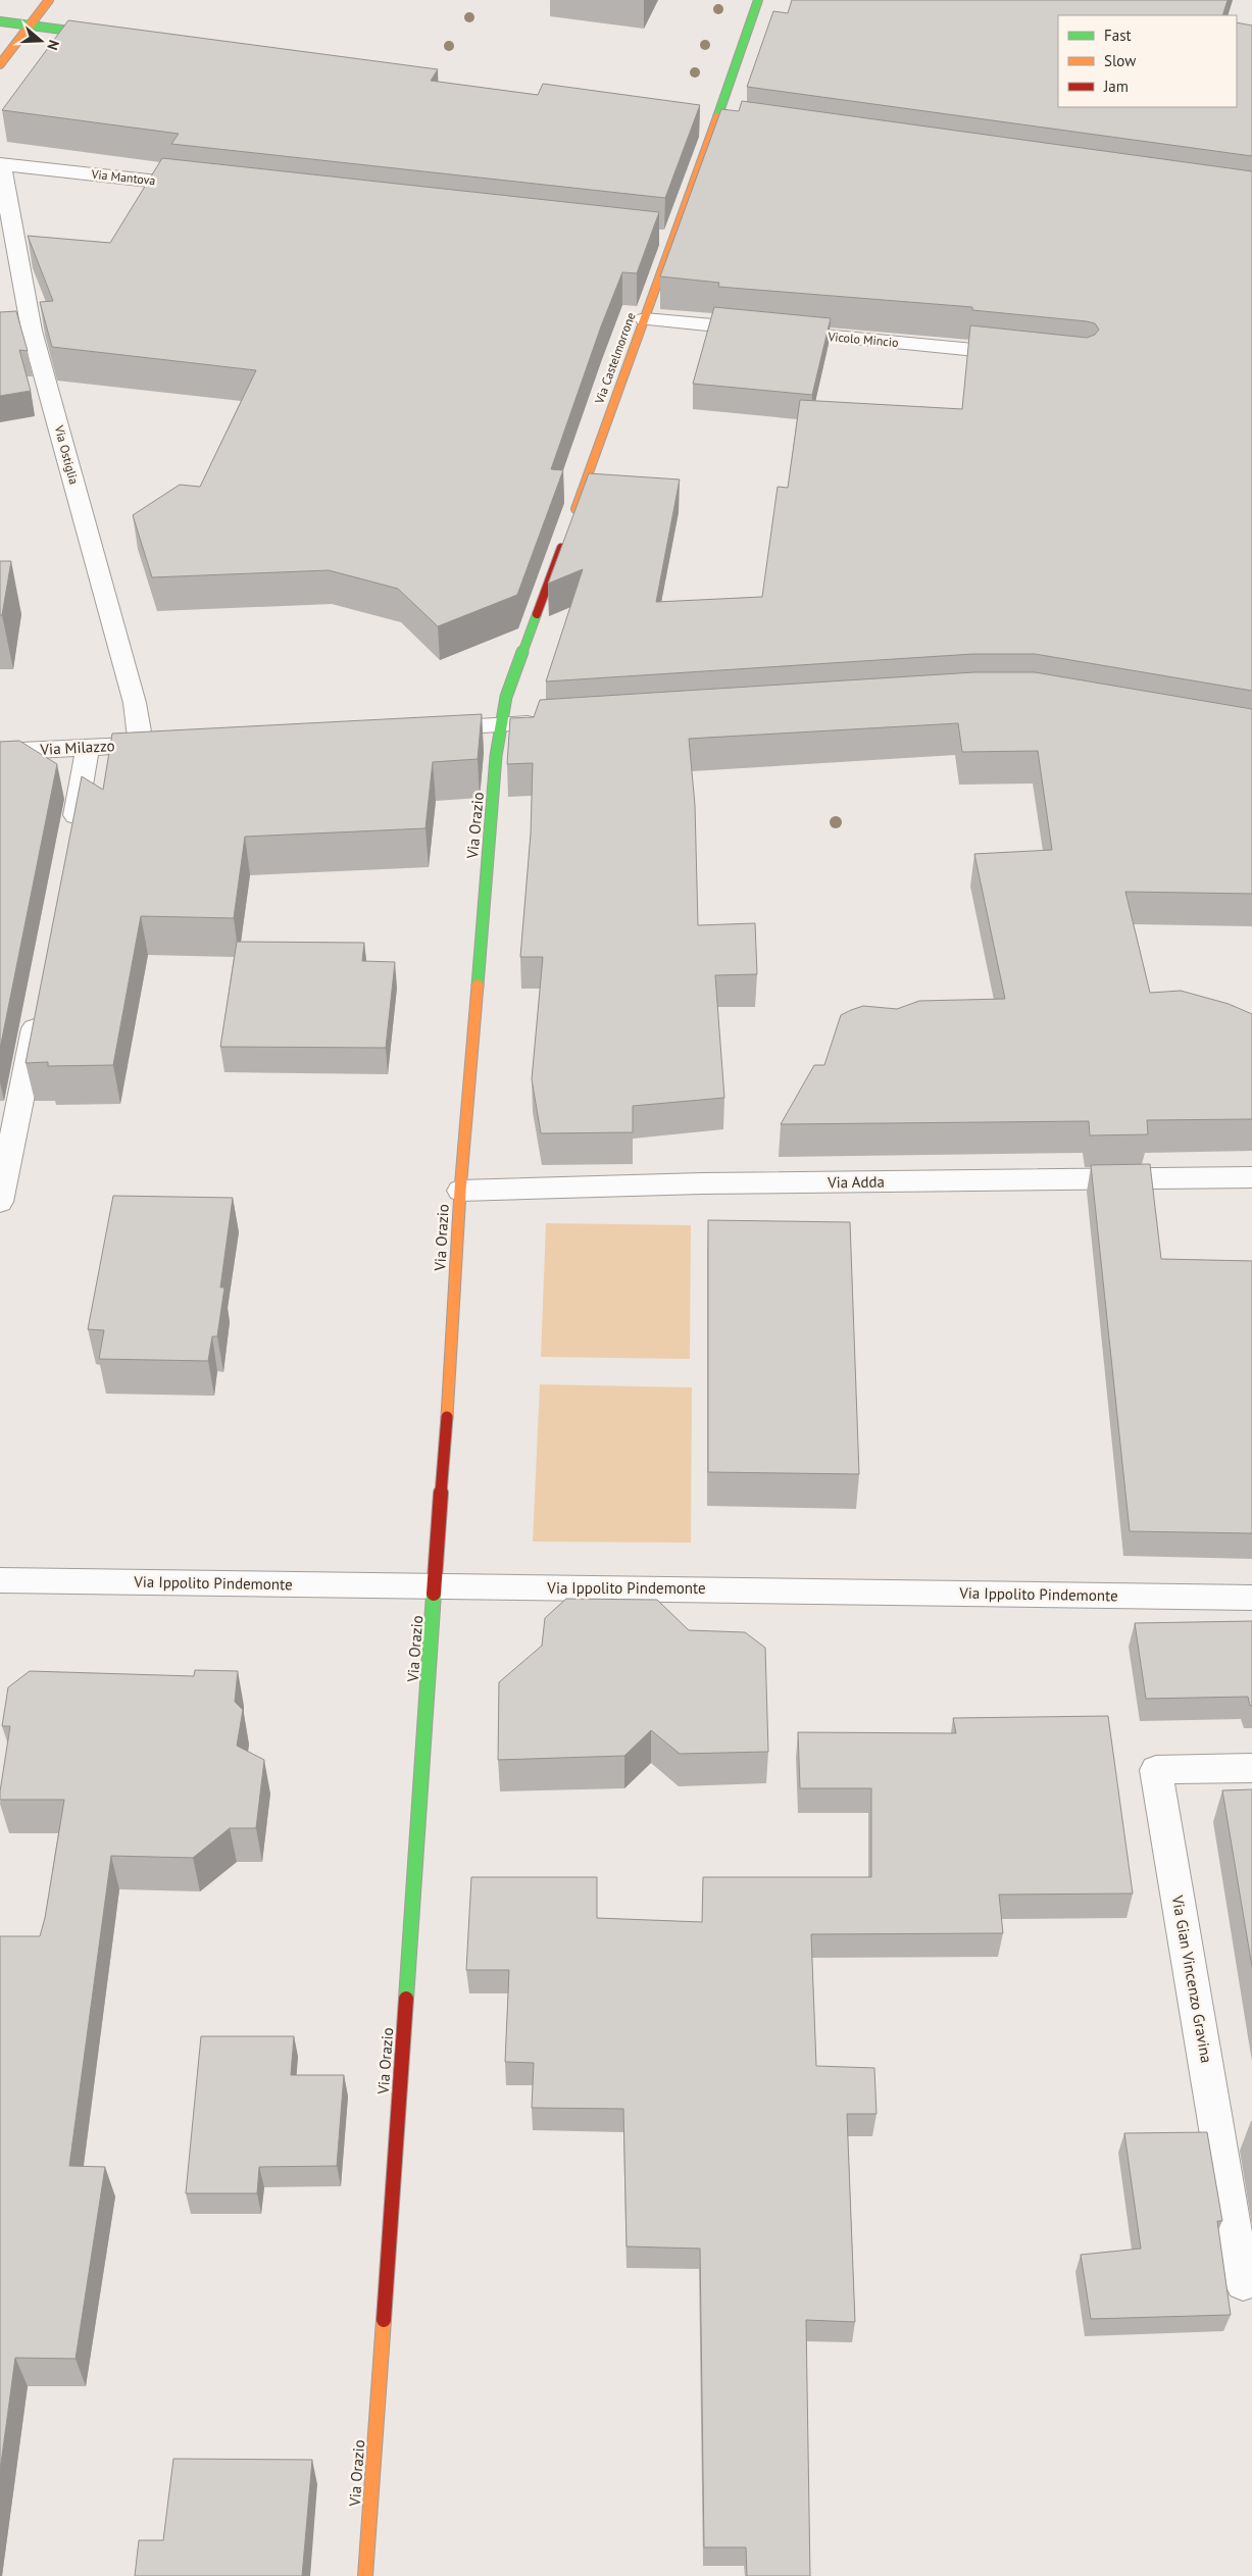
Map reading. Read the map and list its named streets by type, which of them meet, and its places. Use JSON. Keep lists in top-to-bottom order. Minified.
{"streets":{"street":["Via Mantova","Vicolo Mincio","Via Castelmorrone","Via Ostiglia","Via Milazzo","Via Orazio","Via Adda","Via Ippolito Pindemonte","Via Gian Vincenzo Gravina"]},"crossings":[["Via Mantova","Via Ostiglia"],["Vicolo Mincio","Via Castelmorrone"],["Via Ostiglia","Via Milazzo"],["Via Orazio","Via Adda"],["Via Orazio","Via Ippolito Pindemonte"]],"legend":["Fast","Slow","Jam"],"north":"right"}
